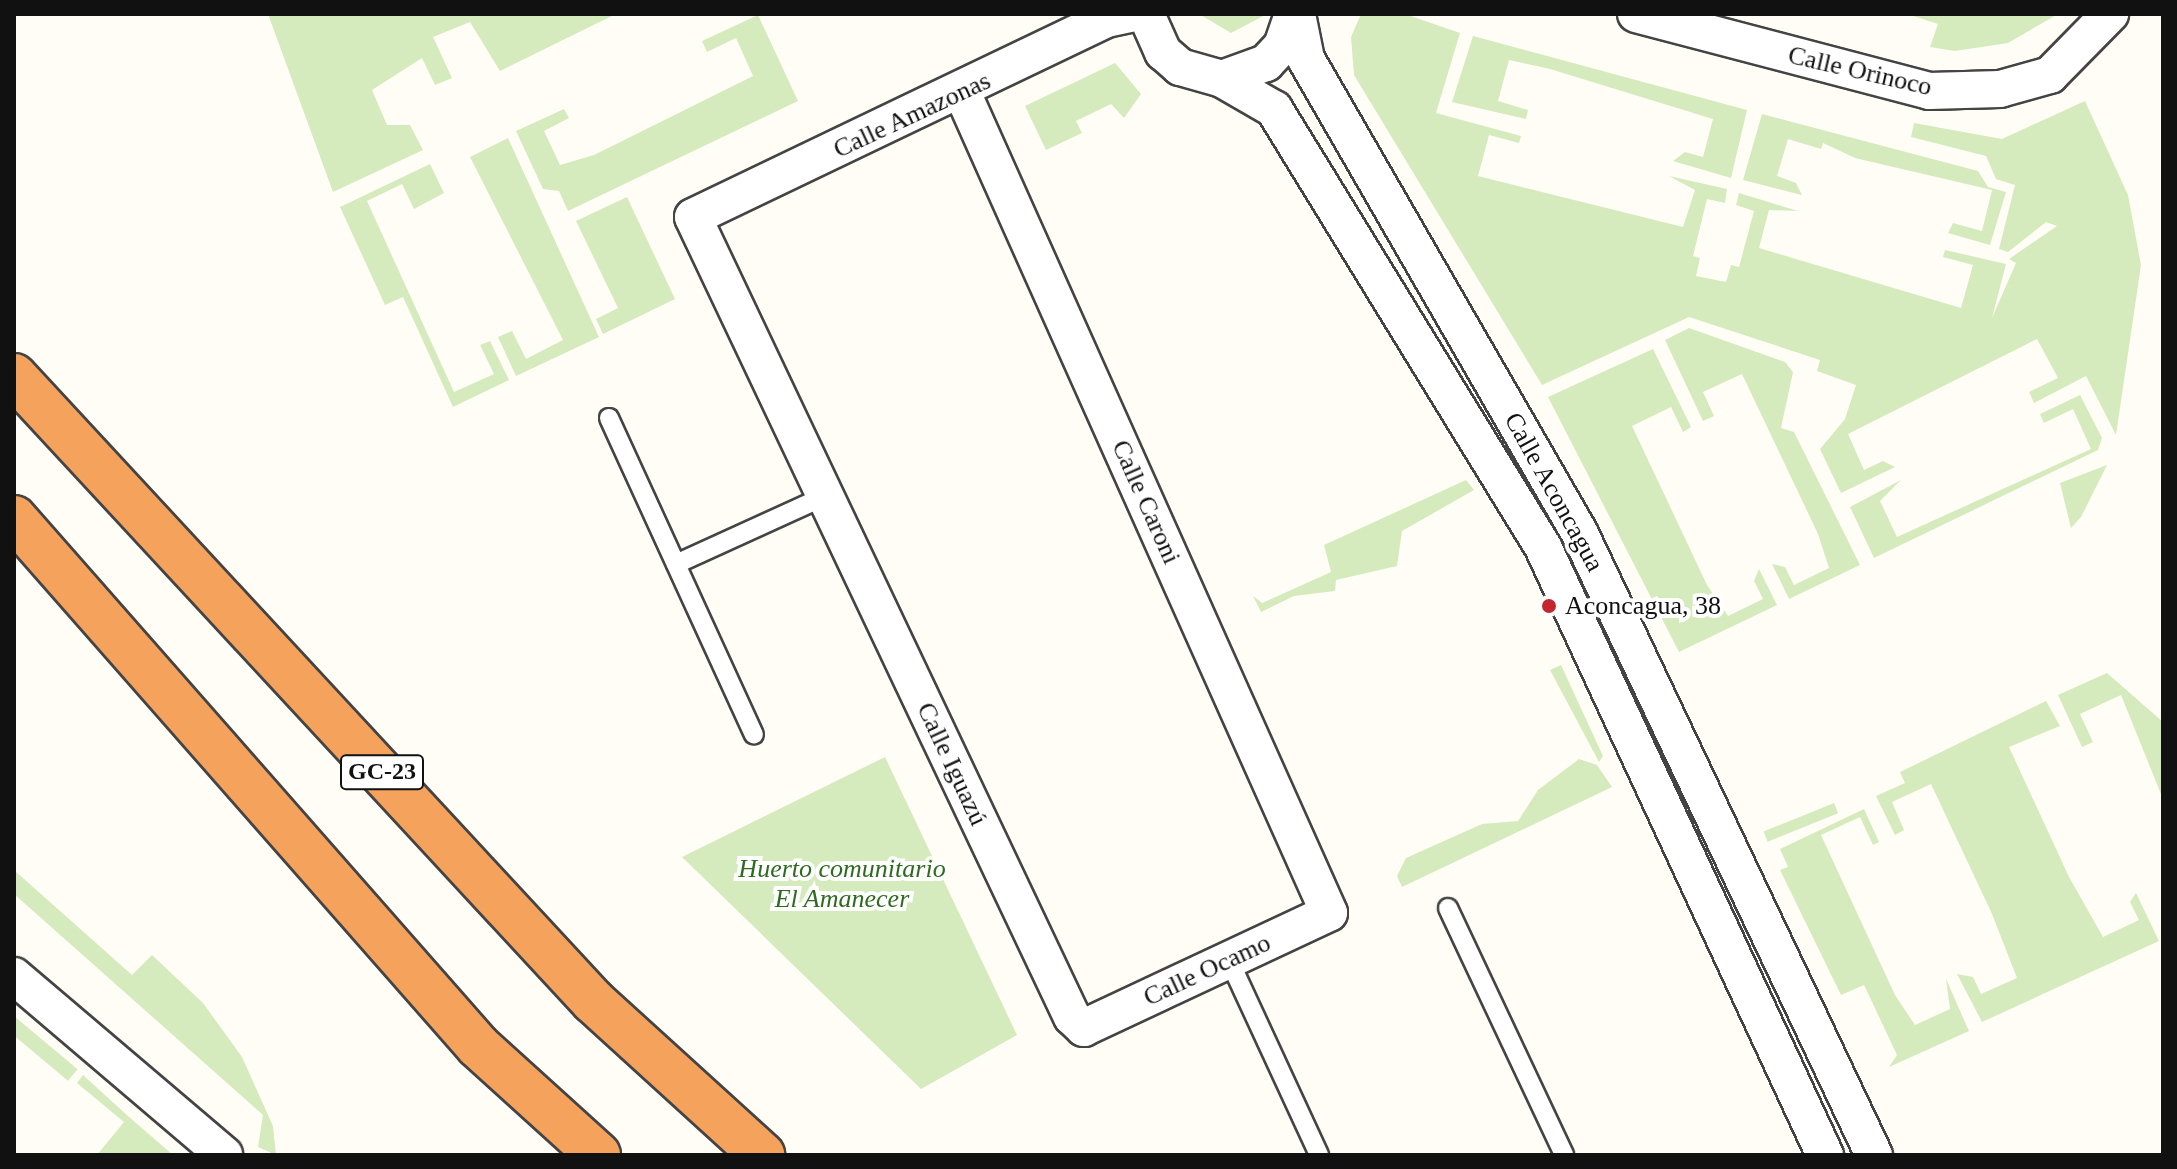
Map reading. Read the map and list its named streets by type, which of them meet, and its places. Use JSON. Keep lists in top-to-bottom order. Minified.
{"streets":{"highway":["GC-23"],"street":["Calle Orinoco","Calle Amazonas","Calle Aconcagua","Calle Caroni","Calle Iguazú","Calle Ocamo"]},"crossings":[["Calle Amazonas","Calle Caroni"],["Calle Amazonas","Calle Iguazú"],["Calle Caroni","Calle Ocamo"],["Calle Iguazú","Calle Ocamo"]],"parks":["Huerto comunitario El Amanecer"],"places":["Aconcagua, 38"]}
